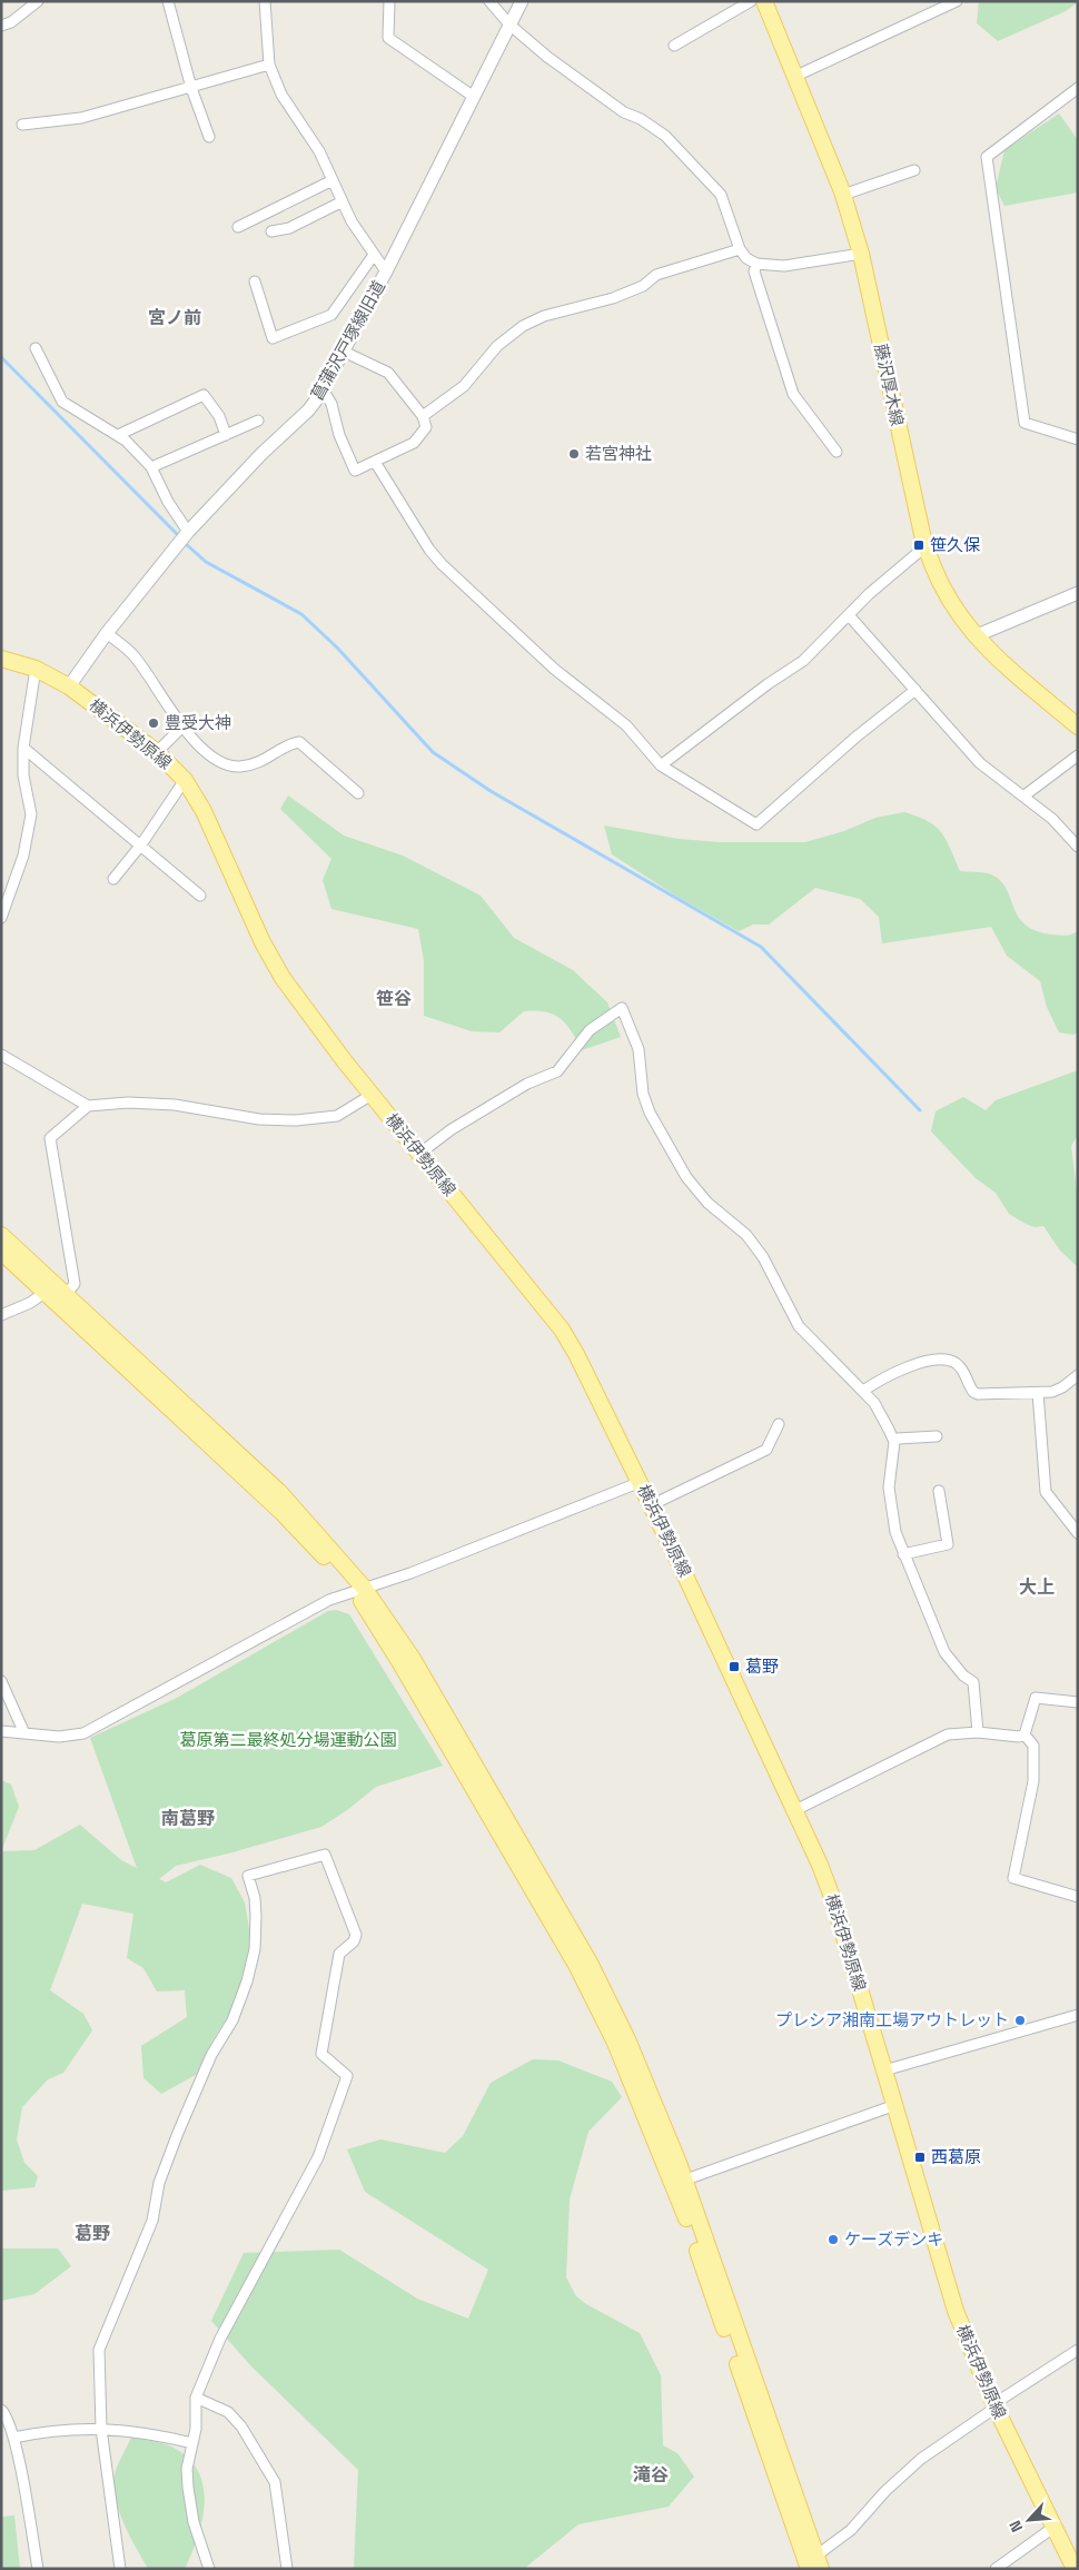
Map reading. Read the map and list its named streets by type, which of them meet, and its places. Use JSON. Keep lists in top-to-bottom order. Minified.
{"streets":{"main road":["藤沢厚木線","横浜伊勢原線"],"street":["菖蒲沢戸塚線旧道"]},"crossings":[["菖蒲沢戸塚線旧道","横浜伊勢原線"]],"districts":["宮ノ前","笹谷","大上","南葛野","葛野","滝谷"],"parks":["葛原第二最終処分場運動公園"],"places":{"other":["若宮神社","豊受大神","プレシア湘南工場アウトレット","ケーズデンキ"],"transit":["笹久保","葛野","西葛原"]},"north":"bottom left"}
